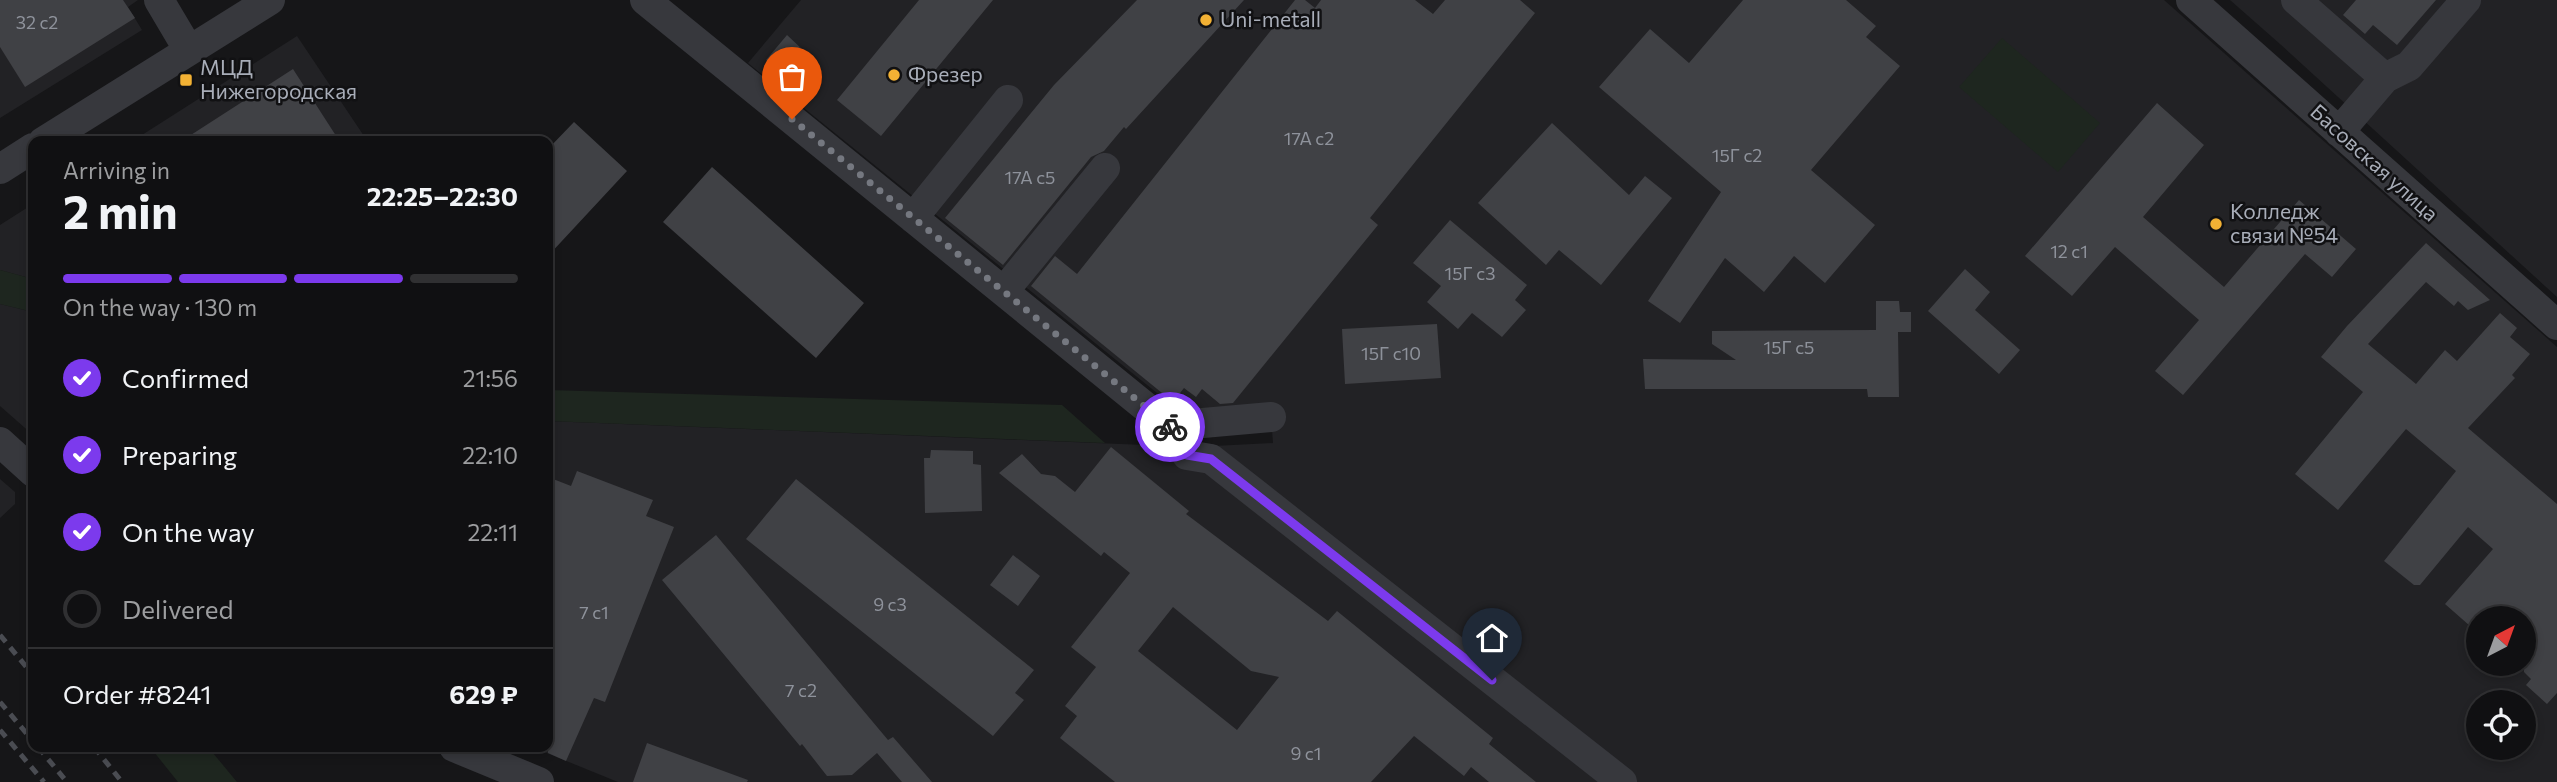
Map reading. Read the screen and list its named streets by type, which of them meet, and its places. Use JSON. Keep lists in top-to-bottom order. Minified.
{"streets":{"street":["Басовская улица"]},"places":{"other":["Uni-metall","Фрезер","Колледж связи №54"],"transit":["МЦД Нижегородская"]},"house_numbers":["32 с2","17А с2","15Г с2","17А с5","12 с1","15Г с3","15Г с5","15Г с10","9 с3","7 с1","7 с2","9 с1"],"north":"top right","page":{"heading":["2 min","Arriving in","22:25–22:30"],"panel":["Order #8241","629 ₽"],"bar":"On the way · 130 m","list":[["Confirmed","21:56"],["Preparing","22:10"],["On the way","22:11"],"Delivered"]}}
